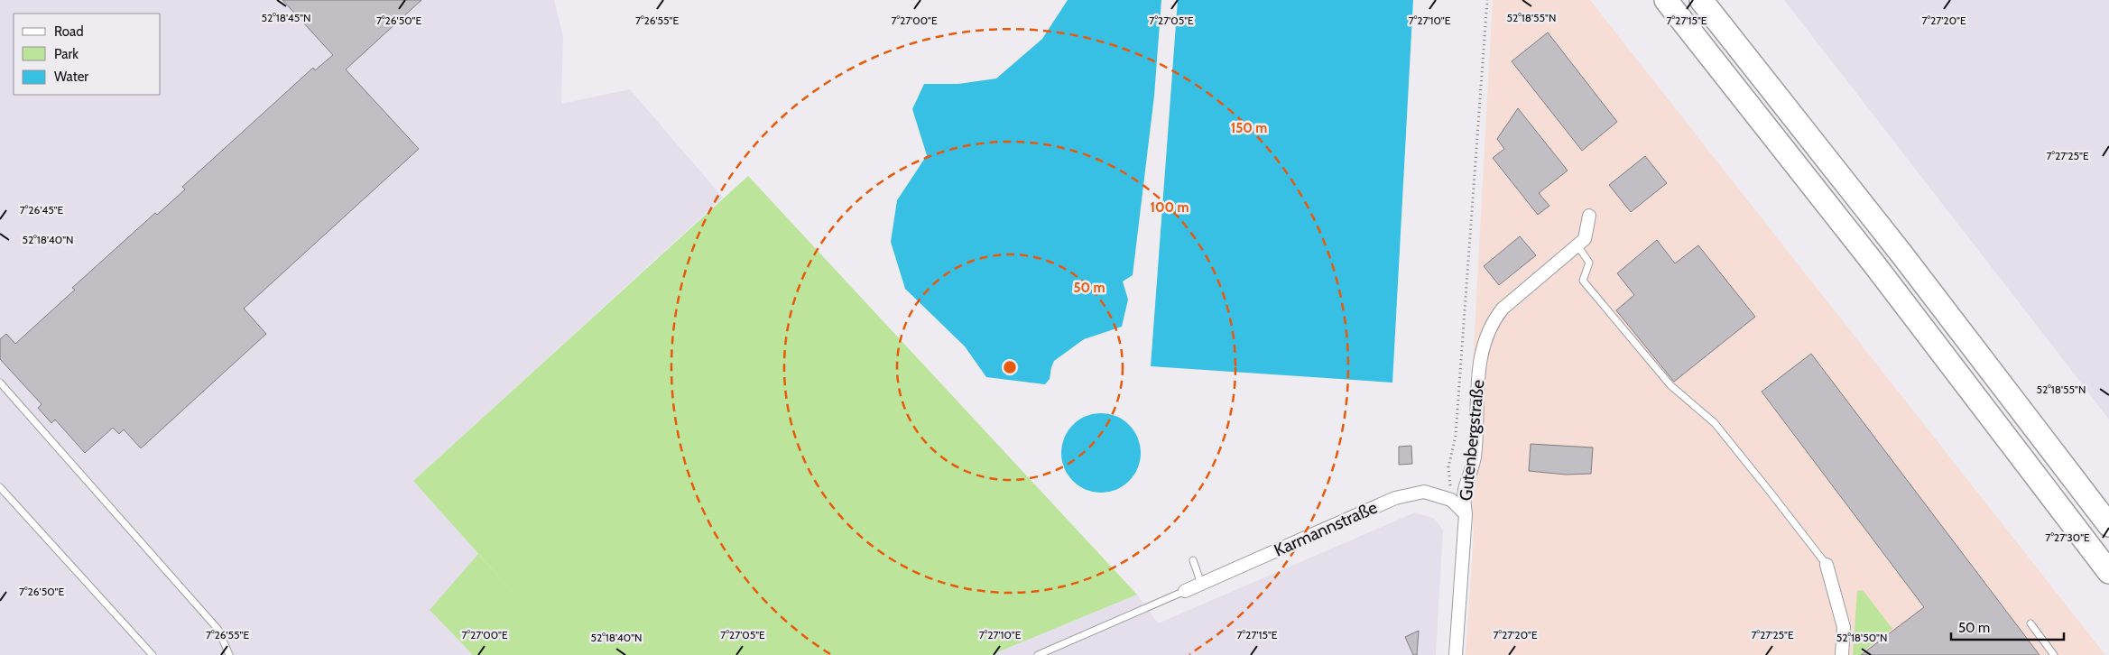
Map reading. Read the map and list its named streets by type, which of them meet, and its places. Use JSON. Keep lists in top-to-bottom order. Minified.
{"streets":{"street":["Gutenbergstraße","Karmannstraße"]},"crossings":[["Gutenbergstraße","Karmannstraße"]],"legend":["Road","Park","Water"],"scale_bar":"50 m","coordinates":["52°18'45\"N","52°18'55\"N","7°26'50\"E","7°26'55\"E","7°27'00\"E","7°27'10\"E","7°27'15\"E","7°27'20\"E","7°27'05\"E","7°27'25\"E","7°26'45\"E","52°18'40\"N","7°27'30\"E","52°18'50\"N"],"rings":["150 m","100 m","50 m"]}
